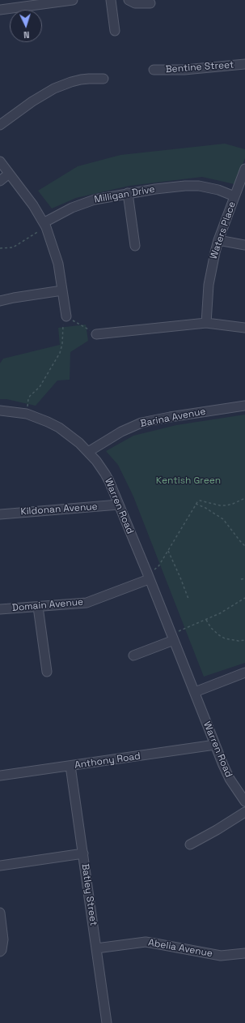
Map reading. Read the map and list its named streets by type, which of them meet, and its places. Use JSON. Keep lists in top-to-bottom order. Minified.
{"streets":{"street":["Bentine Street","Milligan Drive","Waters Place","Barina Avenue","Warren Road","Kildonan Avenue","Domain Avenue","Anthony Road","Batley Street","Abelia Avenue"]},"crossings":[["Milligan Drive","Waters Place"],["Barina Avenue","Warren Road"],["Warren Road","Kildonan Avenue"],["Warren Road","Domain Avenue"],["Warren Road","Anthony Road"],["Anthony Road","Batley Street"],["Batley Street","Abelia Avenue"]],"parks":["Kentish Green"],"north":"bottom"}
